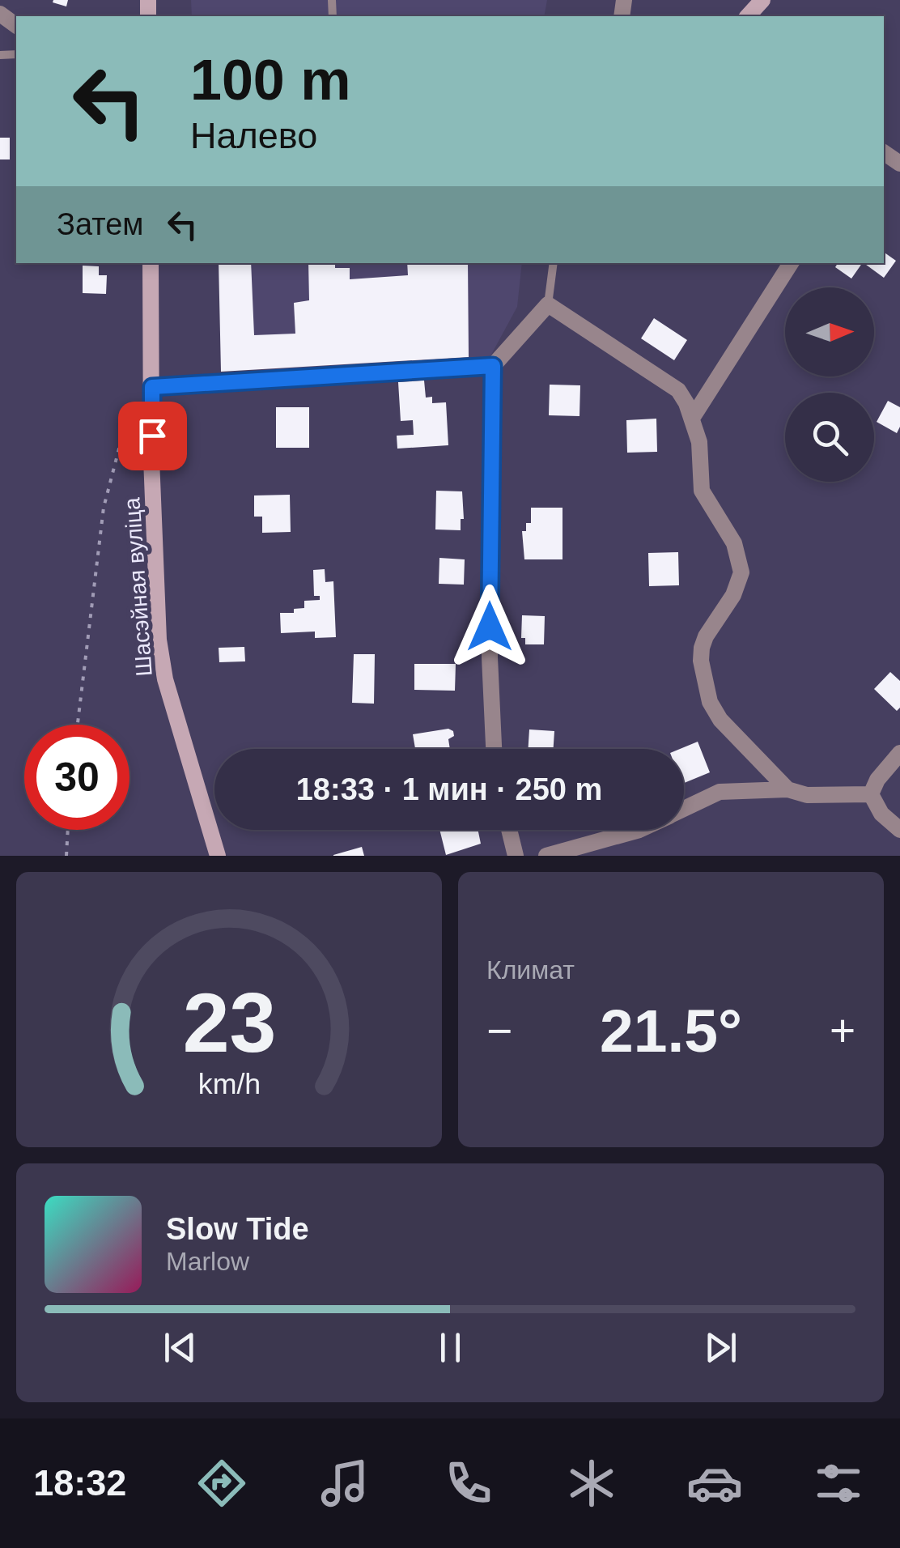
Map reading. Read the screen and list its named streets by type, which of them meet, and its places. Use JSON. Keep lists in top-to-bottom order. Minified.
{"streets":{"main road":["Шасэйная вуліца"]},"north":"right","page":{"turn":["100 m","Налево"],"then":"Затем","limit":"30","trip":"18:33 · 1 мин · 250 m","tile":"Климат","heat":["−","21.5°","+"],"song":["Slow Tide","Marlow"],"tabs":"18:32","gauge":["23","km/h"]}}
